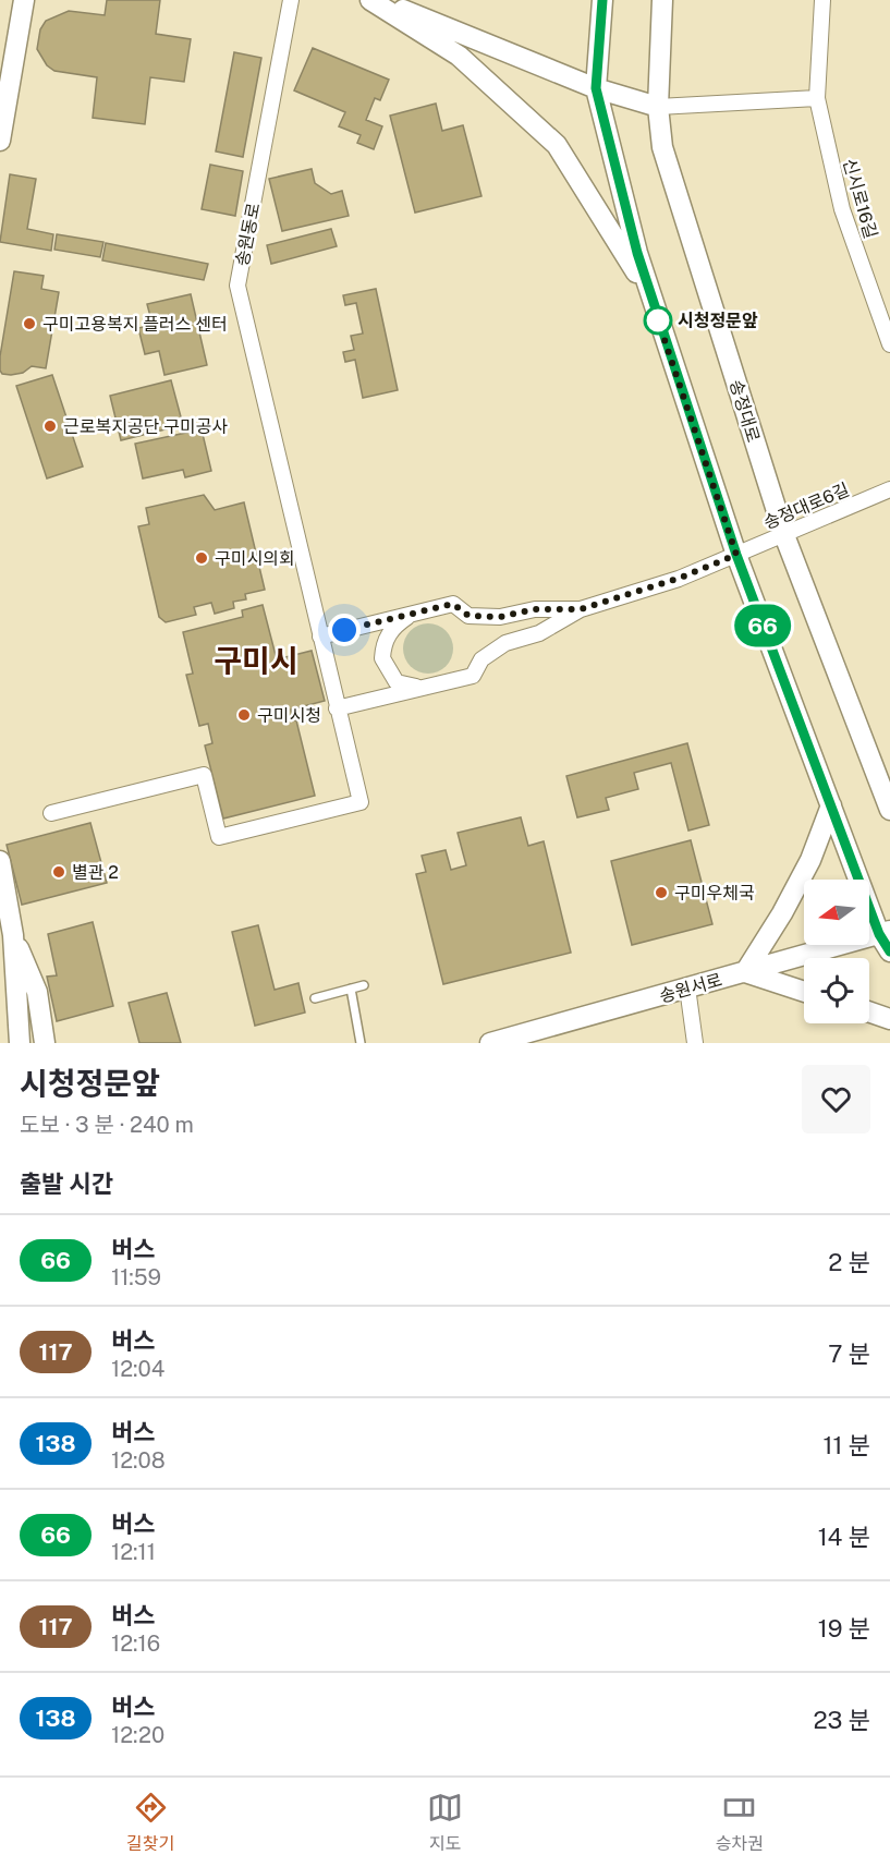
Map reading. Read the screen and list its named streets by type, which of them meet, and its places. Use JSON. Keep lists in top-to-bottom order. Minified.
{"streets":{"street":["신시로16길","송원동로","송정대로","송정대로6길","송원서로"]},"crossings":[["송정대로","송정대로6길"]],"districts":["구미시"],"places":["시청정문앞","구미고용복지 플러스 센터","근로복지공단 구미공사","구미시의회","구미시청","별관 2","구미우체국"],"lines":["bus line 66"],"north":"left","page":{"on_map":"66","heading":[["시청정문앞","도보 · 3 분 · 240 m"],"출발 시간"],"list":[{"mark":"66","name":"버스","note":"11:59","value":"2 분"},{"mark":"117","name":"버스","note":"12:04","value":"7 분"},{"mark":"138","name":"버스","note":"12:08","value":"11 분"},{"mark":"66","name":"버스","note":"12:11","value":"14 분"},{"mark":"117","name":"버스","note":"12:16","value":"19 분"},{"mark":"138","name":"버스","note":"12:20","value":"23 분"}],"tabs":["길찾기","지도","승차권"]}}
